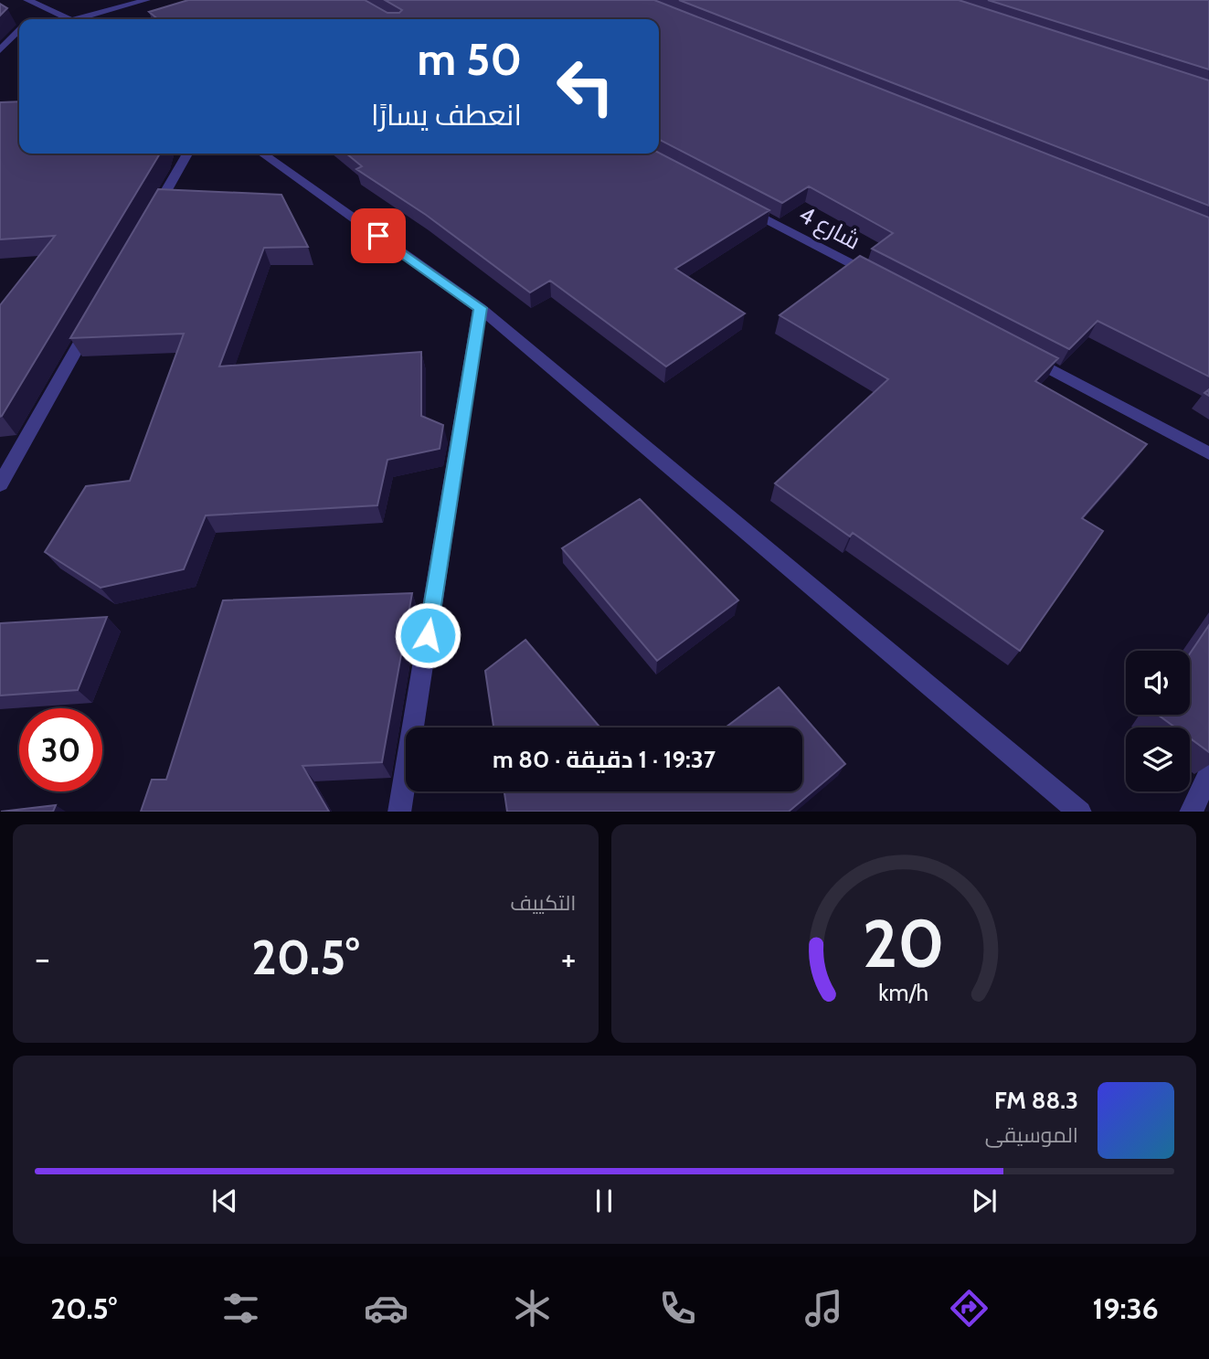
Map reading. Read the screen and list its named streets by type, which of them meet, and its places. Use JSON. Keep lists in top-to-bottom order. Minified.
{"streets":{"street":["شارع 4"]},"page":{"turn":["50 m","انعطف يسارًا"],"limit":"30","trip":"19:37 · 1 دقيقة · 80 m","tile":"التكييف","heat":["−","20.5°","+"],"song":["88.3 FM","الموسيقى"],"tabs":["19:36","20.5°"],"gauge":["20","km/h"]}}
